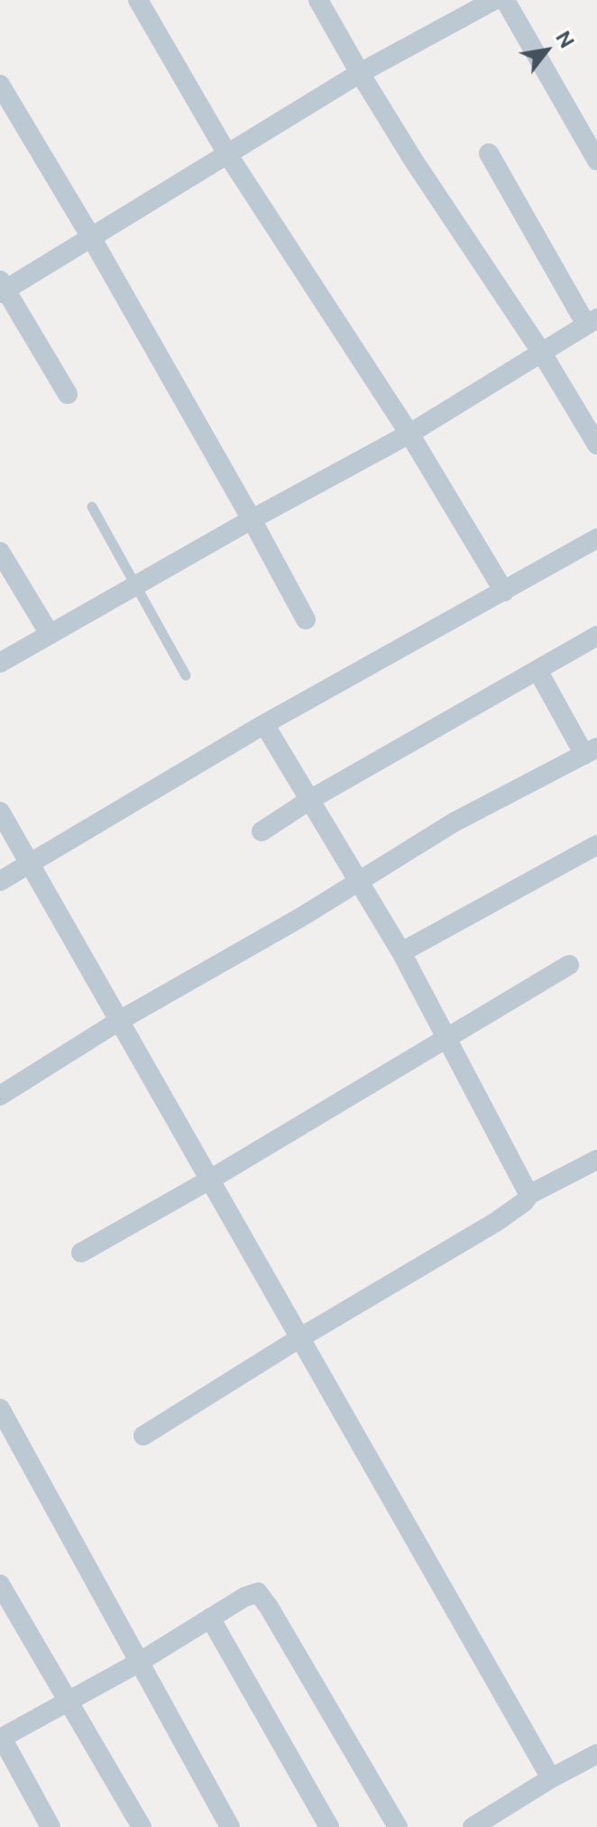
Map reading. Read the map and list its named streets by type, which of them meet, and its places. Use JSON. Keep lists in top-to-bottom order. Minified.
{"north":"top right"}
